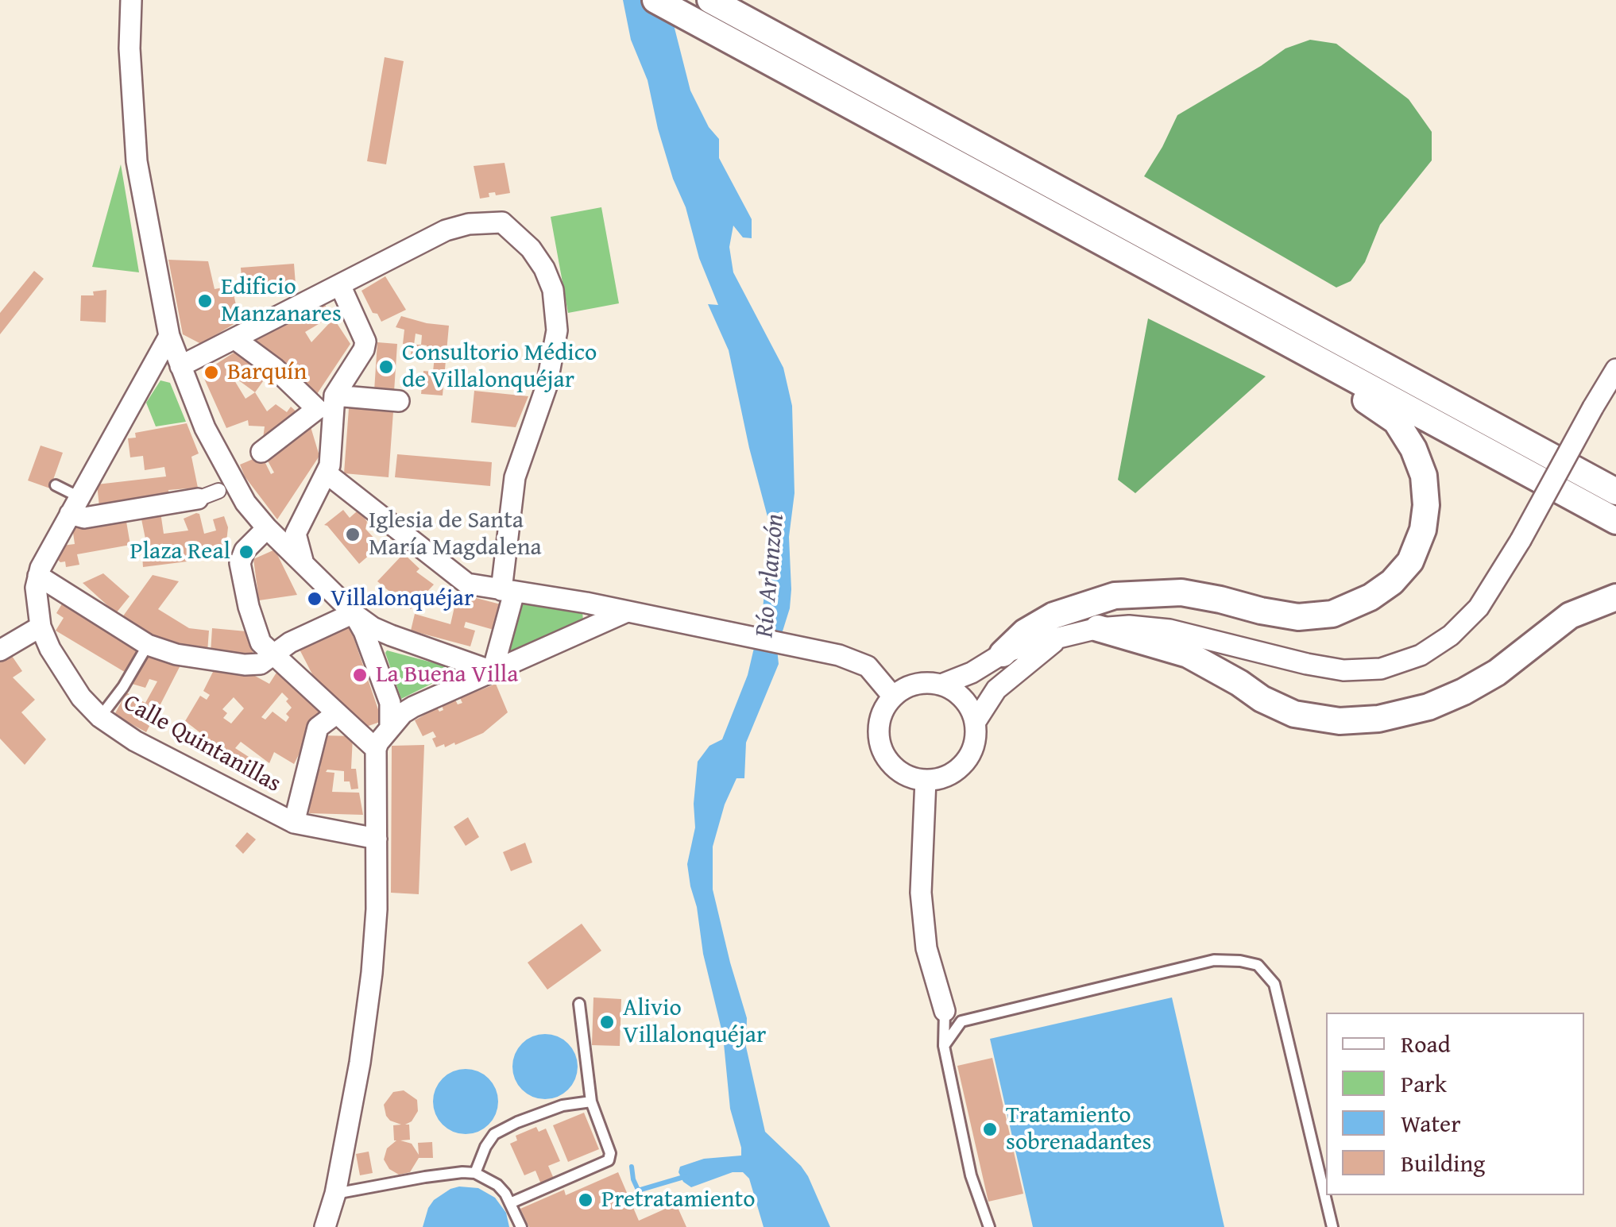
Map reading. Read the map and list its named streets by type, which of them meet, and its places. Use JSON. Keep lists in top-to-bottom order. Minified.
{"streets":{"street":["Calle Quintanillas"]},"water":["Río Arlanzón"],"places":["Edificio Manzanares","Consultorio Médico de Villalonquéjar","Barquín","Iglesia de Santa María Magdalena","Plaza Real","Villalonquéjar","La Buena Villa","Alivio Villalonquéjar","Tratamiento sobrenadantes","Pretratamiento"],"legend":["Road","Park","Water","Building"]}
